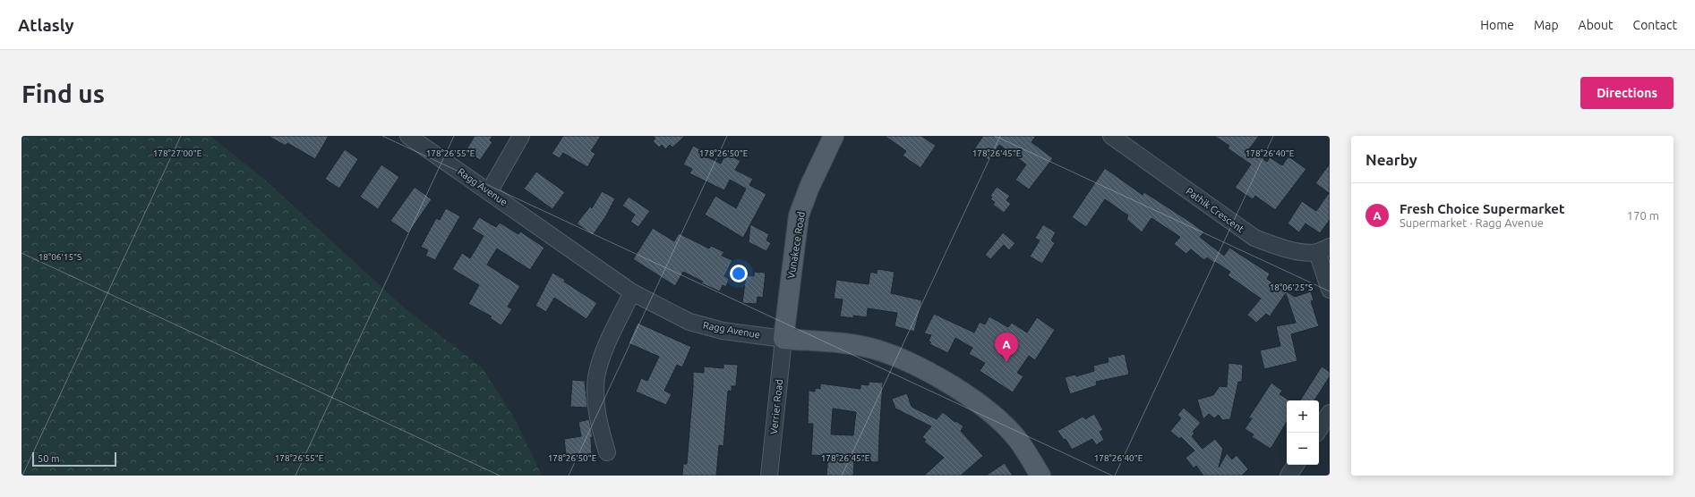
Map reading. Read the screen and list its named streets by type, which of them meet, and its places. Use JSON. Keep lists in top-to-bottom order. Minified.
{"streets":{"main road":["Ragg Avenue","Vunakece Road"],"street":["Pathik Crescent","Verrier Road"]},"crossings":[["Ragg Avenue","Vunakece Road"],["Ragg Avenue","Verrier Road"],["Vunakece Road","Verrier Road"]],"scale_bar":"50 m","page":{"header":"Atlasly","nav":["Home","Map","About","Contact"],"buttons":"Directions","title":"Find us","heading":"Nearby","list":[{"mark":"A","name":"Fresh Choice Supermarket","note":"Supermarket · Ragg Avenue","value":"170 m"}],"pins":"A","map_buttons":["+","−"],"scale":"50 m"},"coordinates":["178°27'00\"E","178°26'55\"E","178°26'50\"E","178°26'45\"E","178°26'40\"E","18°06'15\"S","18°06'25\"S"]}
